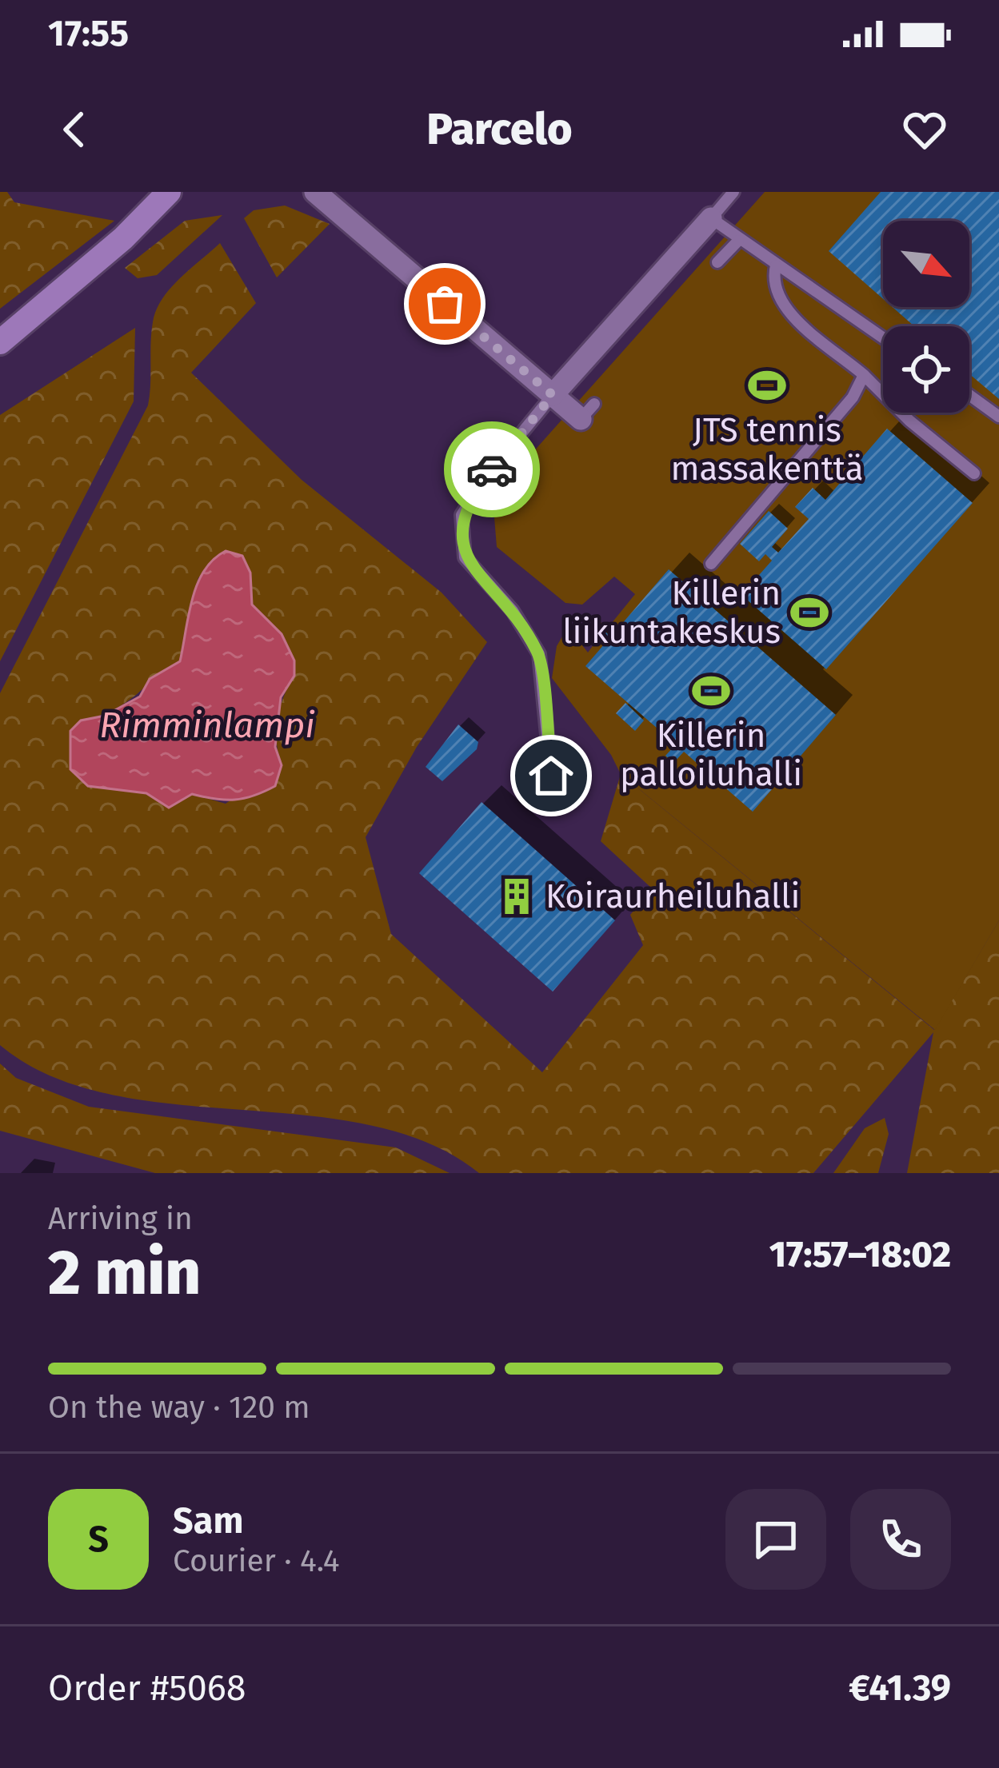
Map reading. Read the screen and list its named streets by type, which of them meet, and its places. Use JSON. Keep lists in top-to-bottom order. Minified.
{"water":["Rimminlampi"],"places":{"sports":["JTS tennis massakenttä","Killerin liikuntakeskus","Killerin palloiluhalli"],"building":["Koiraurheiluhalli"]},"north":"bottom right","page":{"status":"17:55","header":"Parcelo","heading":["2 min","Arriving in","17:57–18:02"],"panel":["Sam","Courier · 4.4","Order #5068","€41.39"],"bar":"On the way · 120 m","round":"S"}}
